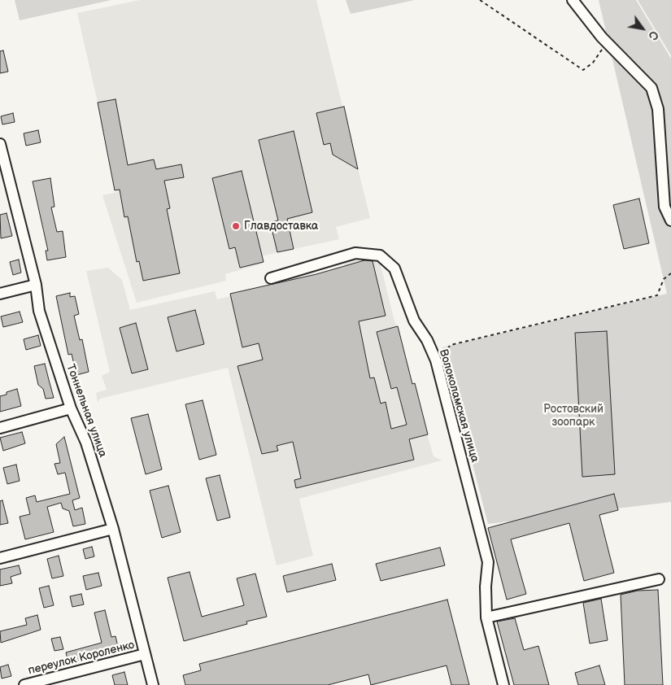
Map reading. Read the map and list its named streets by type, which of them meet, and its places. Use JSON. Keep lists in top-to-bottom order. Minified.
{"streets":{"street":["Волоколамская улица","Тоннельная улица","переулок Короленко"]},"crossings":[["Тоннельная улица","переулок Короленко"]],"parks":["Ростовский зоопарк"],"places":["Главдоставка"],"north":"bottom right"}
